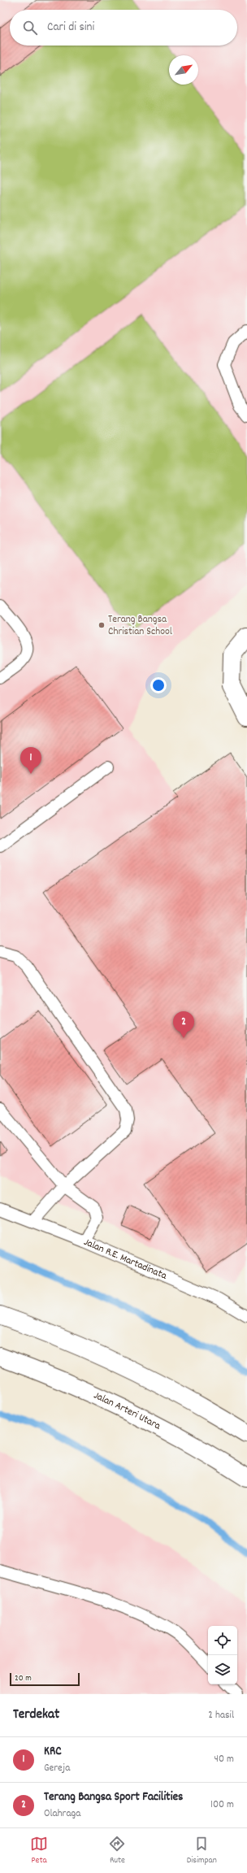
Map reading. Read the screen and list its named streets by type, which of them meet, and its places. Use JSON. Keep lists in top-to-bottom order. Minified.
{"streets":{"main road":["Jalan Arteri Utara"],"lane":["Jalan R.E. Martadinata"]},"places":["Terang Bangsa Christian School"],"scale_bar":"20 m","north":"top right","page":{"search":"Cari di sini","pins":["1","2"],"scale":"20 m","heading":["Terdekat","2 hasil"],"list":[{"mark":"1","name":"KRC","note":"Gereja","value":"40 m"},{"mark":"2","name":"Terang Bangsa Sport Facilities","note":"Olahraga","value":"100 m"}],"nav":["Peta","Rute","Disimpan"]}}
